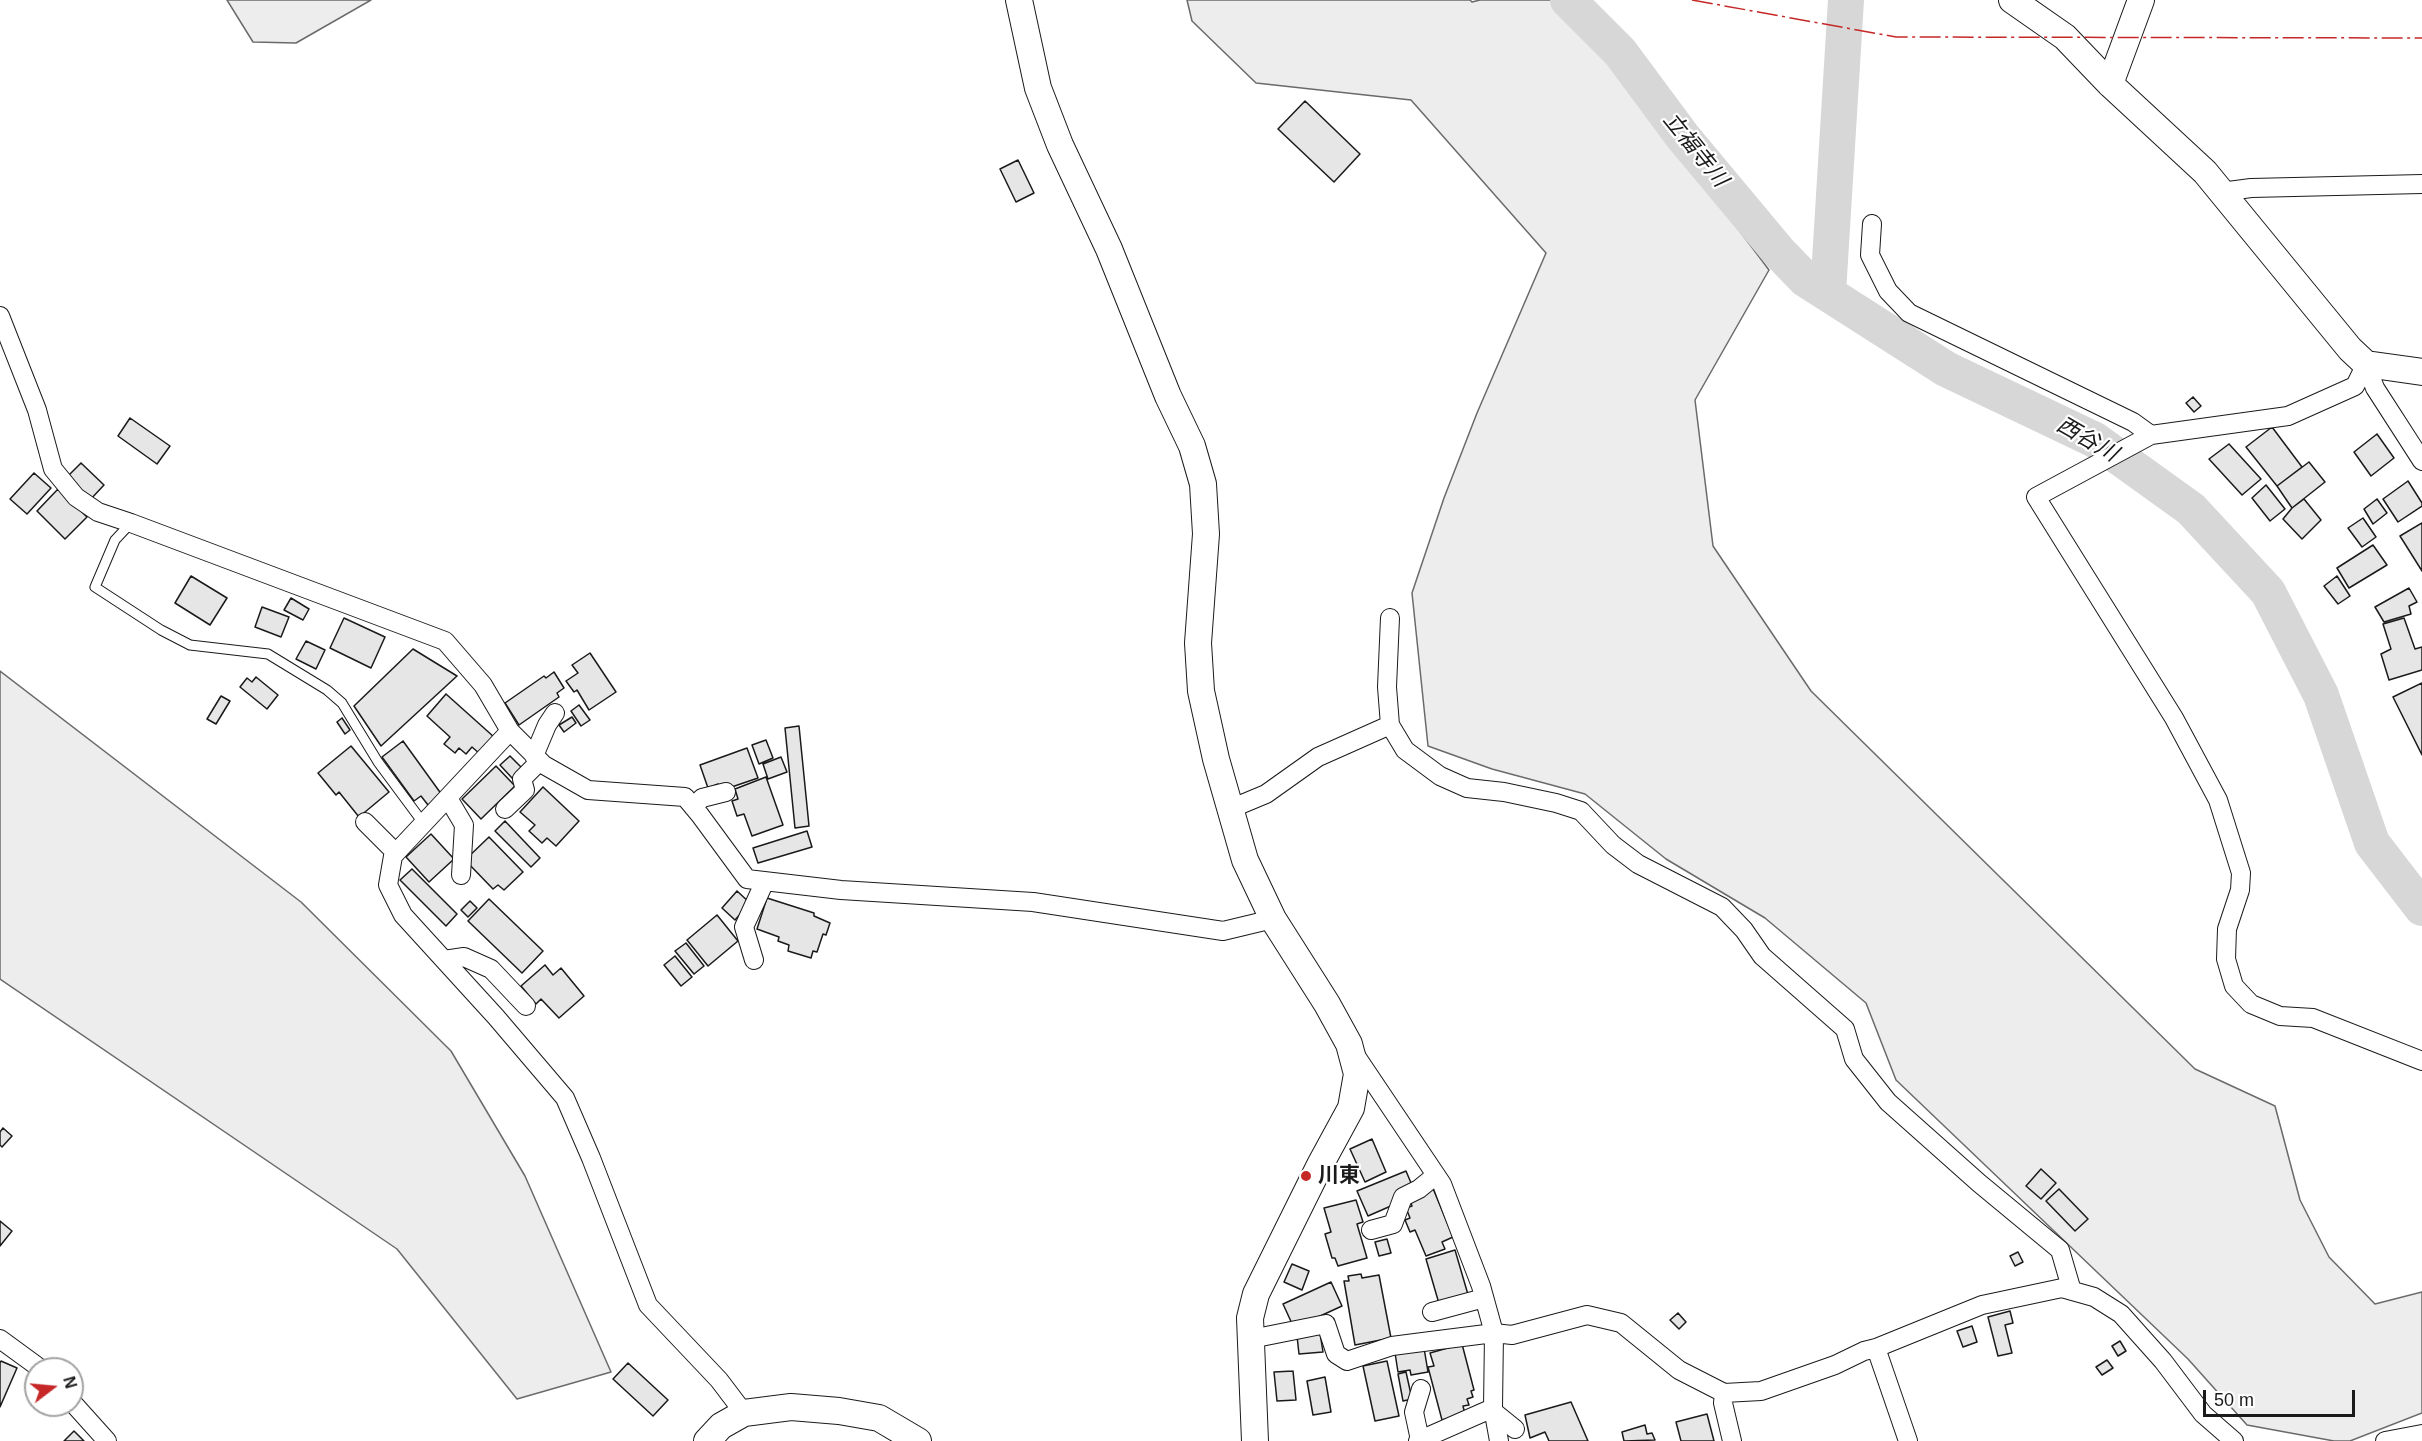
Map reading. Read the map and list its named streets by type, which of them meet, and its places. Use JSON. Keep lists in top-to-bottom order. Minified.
{"water":["立福寺川","西谷川"],"places":["川東"],"scale_bar":"50 m","north":"right"}
